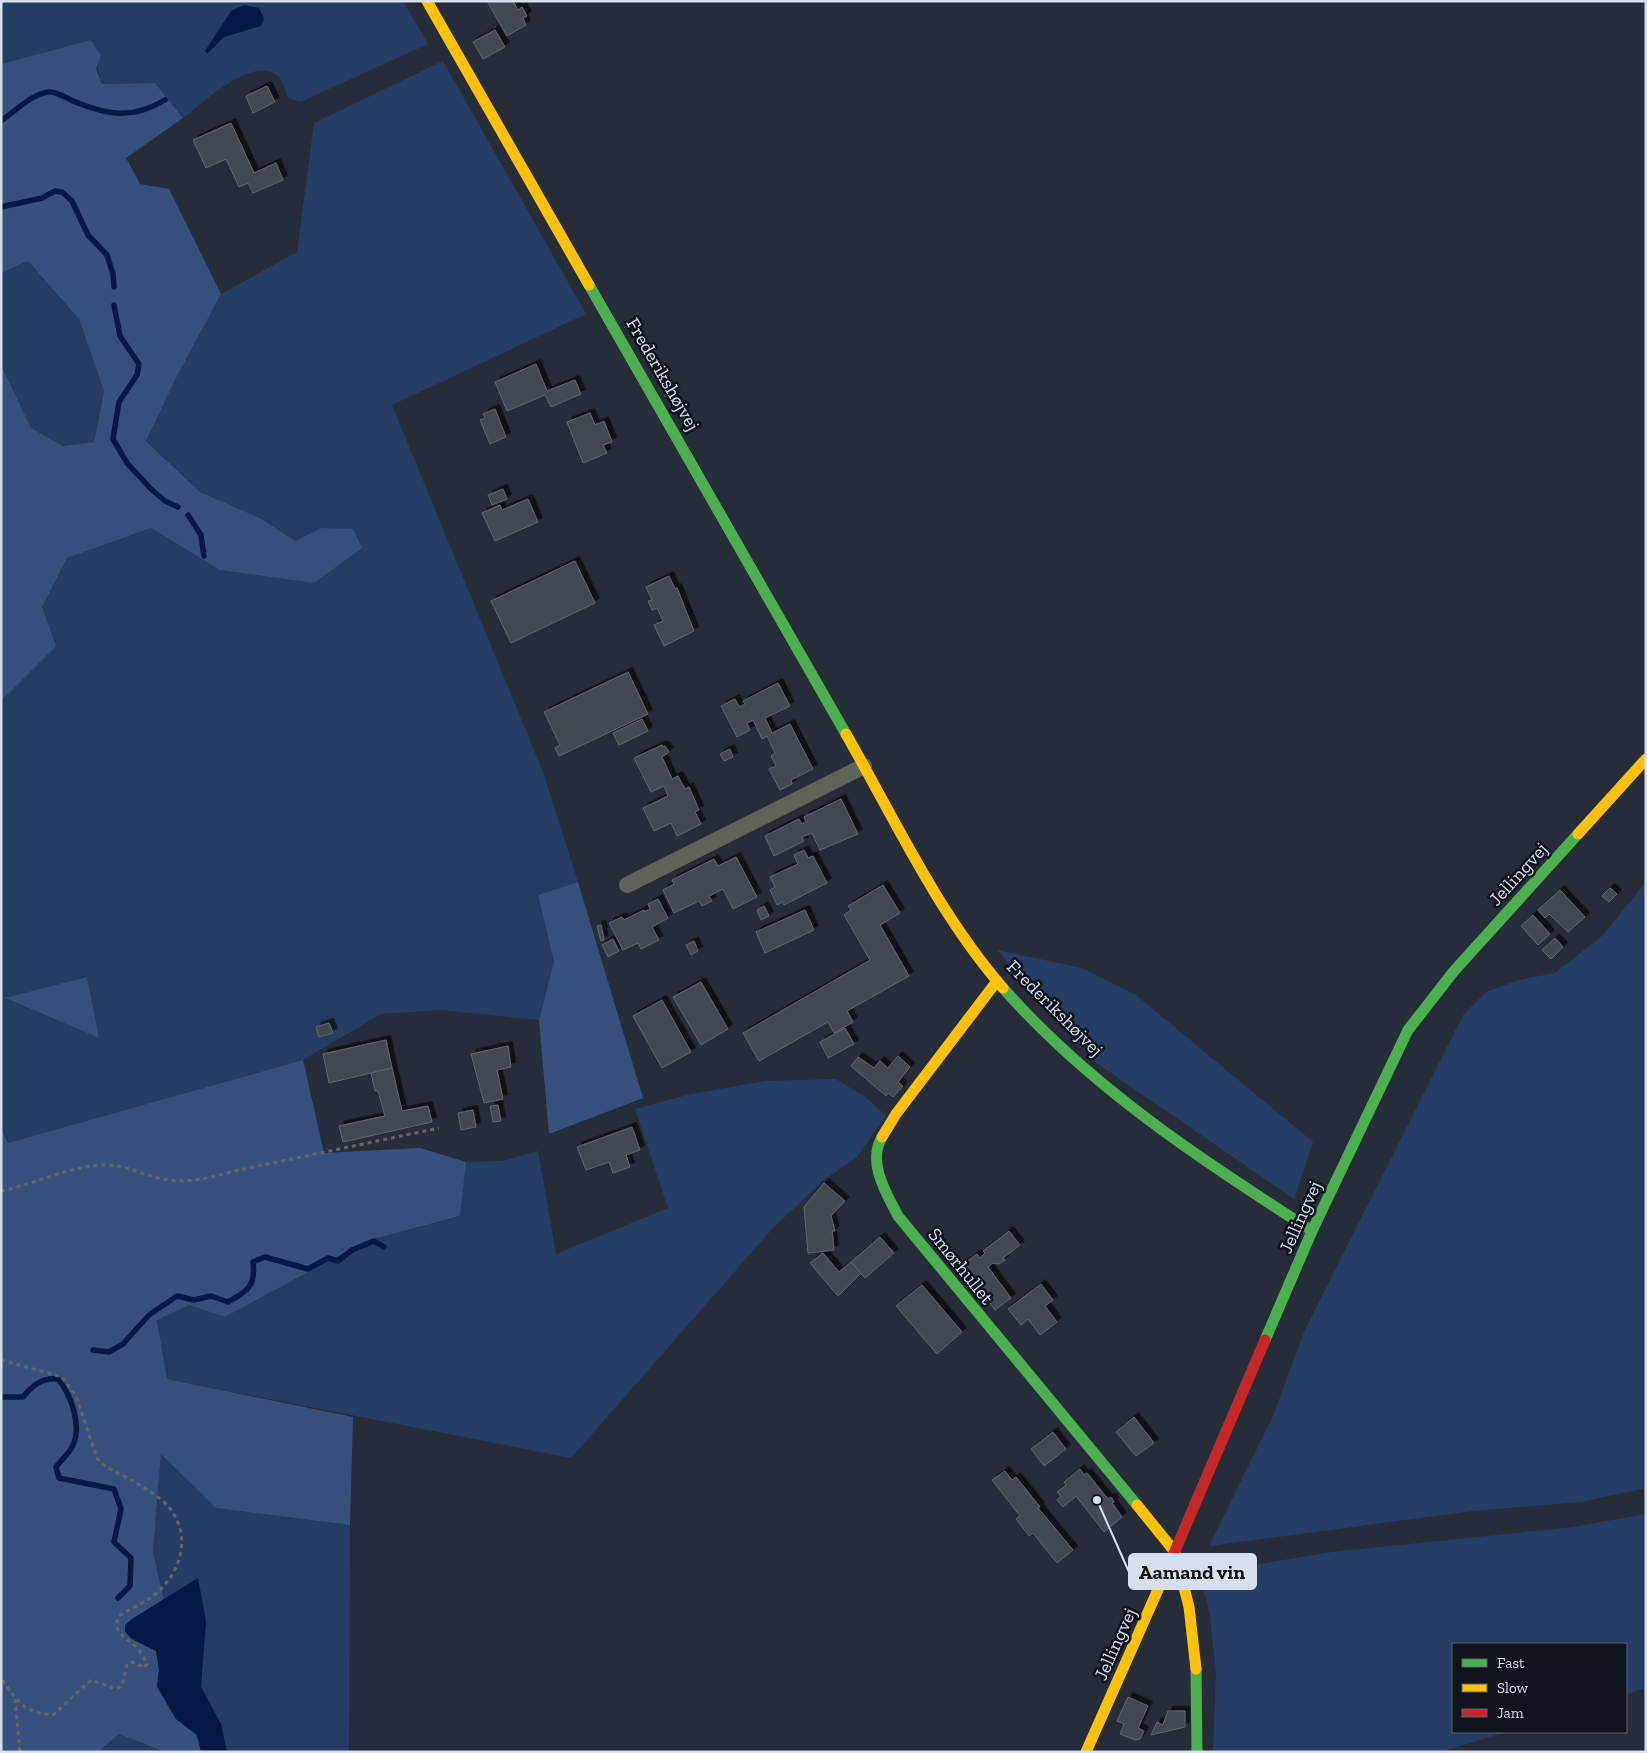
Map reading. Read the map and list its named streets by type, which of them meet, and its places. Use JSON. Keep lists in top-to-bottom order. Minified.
{"streets":{"street":["Frederikshøjvej","Jellingvej","Smørhullet"]},"crossings":[["Frederikshøjvej","Jellingvej"],["Frederikshøjvej","Smørhullet"],["Jellingvej","Smørhullet"]],"places":["Aamand vin"],"legend":["Fast","Slow","Jam"]}
